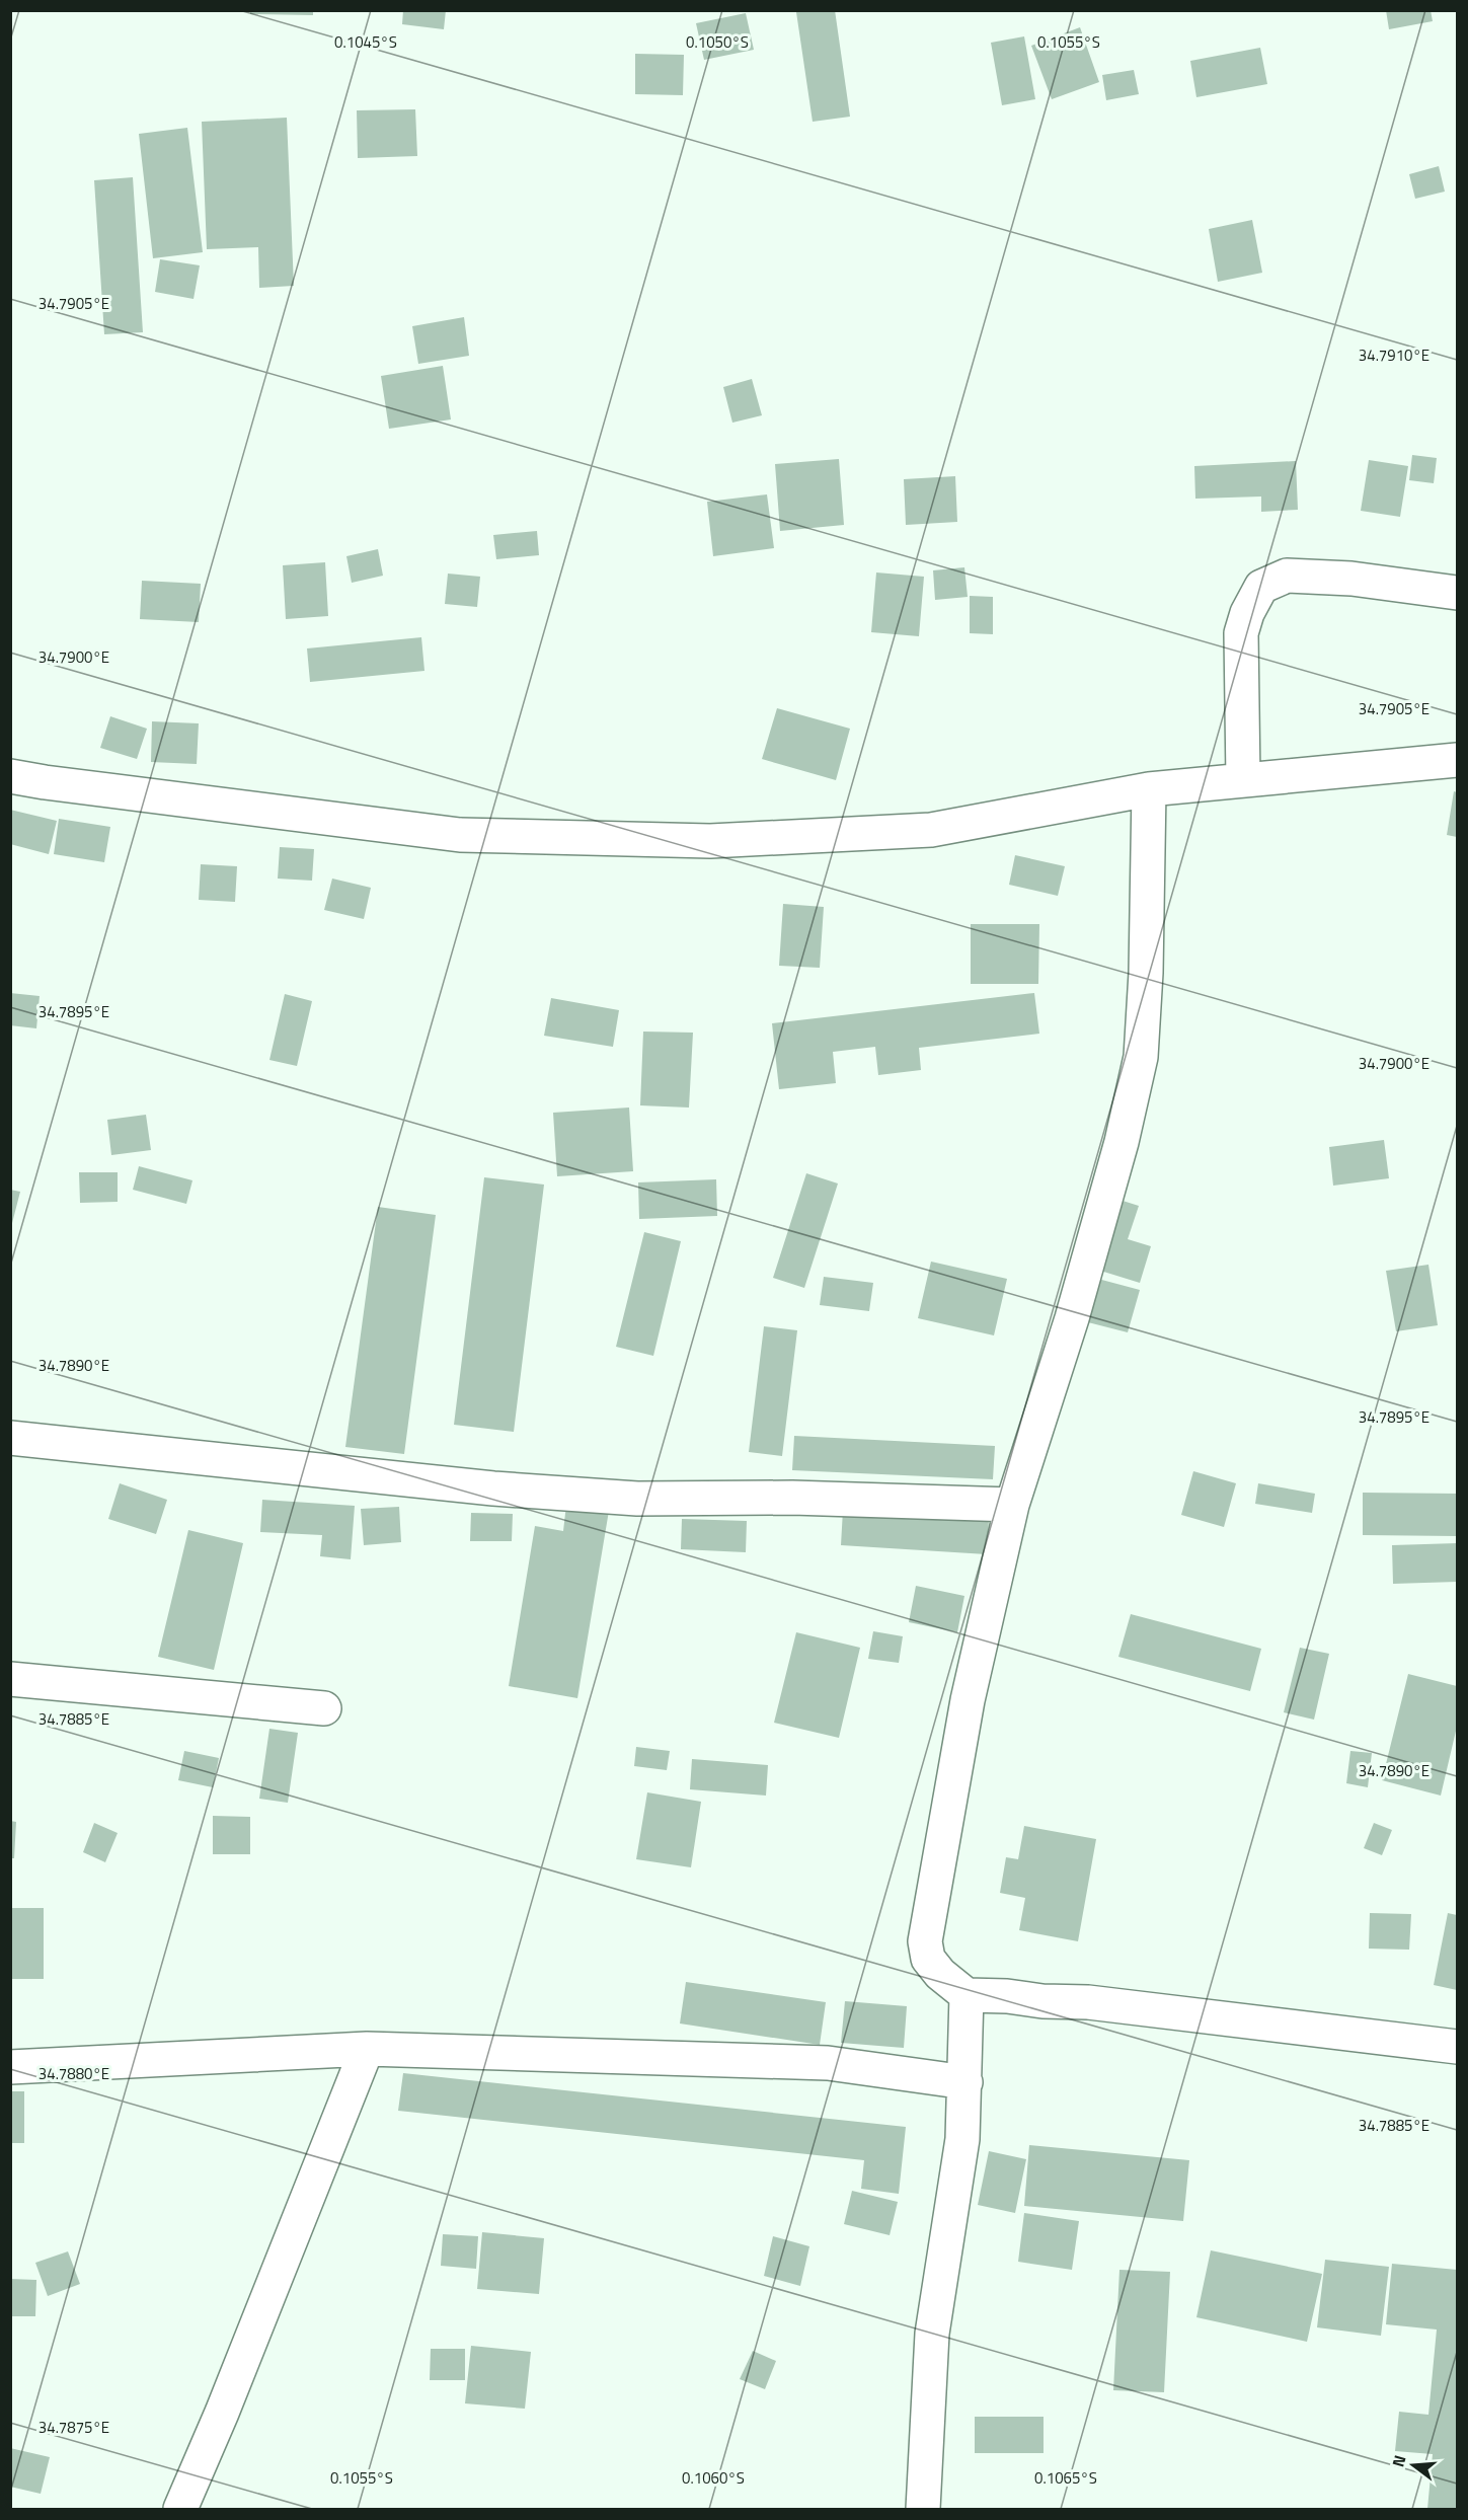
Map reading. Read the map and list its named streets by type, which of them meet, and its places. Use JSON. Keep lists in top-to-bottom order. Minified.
{"north":"left","coordinates":["0.1045°S","0.1050°S","0.1055°S","34.7905°E","34.7910°E","34.7900°E","34.7895°E","34.7890°E","34.7885°E","34.7880°E","34.7875°E","0.1060°S","0.1065°S"]}
